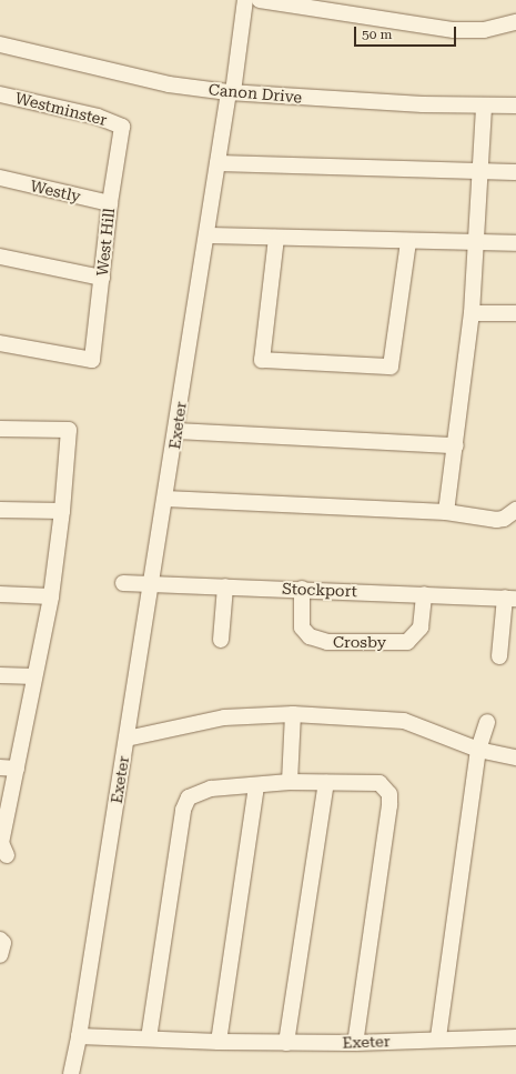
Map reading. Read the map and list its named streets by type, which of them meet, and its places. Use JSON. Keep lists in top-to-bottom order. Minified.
{"streets":{"street":["Canon Drive","Westminster","Westly","West Hill","Exeter","Stockport","Crosby"]},"crossings":[["Canon Drive","Exeter"],["Westminster","West Hill"],["Westly","West Hill"],["Exeter","Stockport"],["Stockport","Crosby"]],"scale_bar":"50 m"}
